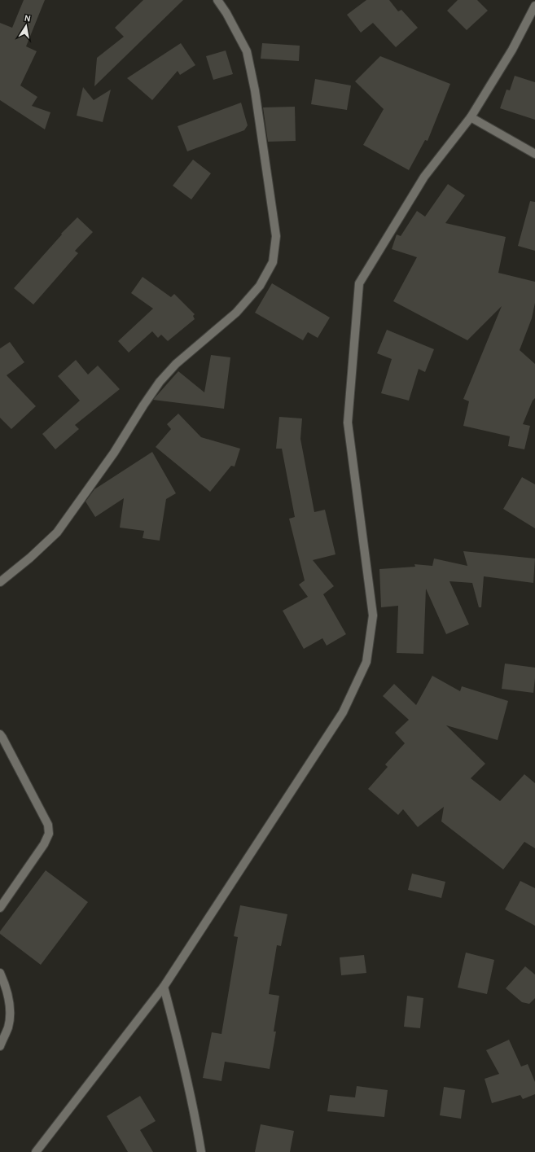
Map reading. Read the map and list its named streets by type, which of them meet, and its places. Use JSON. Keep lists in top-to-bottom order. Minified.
{"north":"top"}
